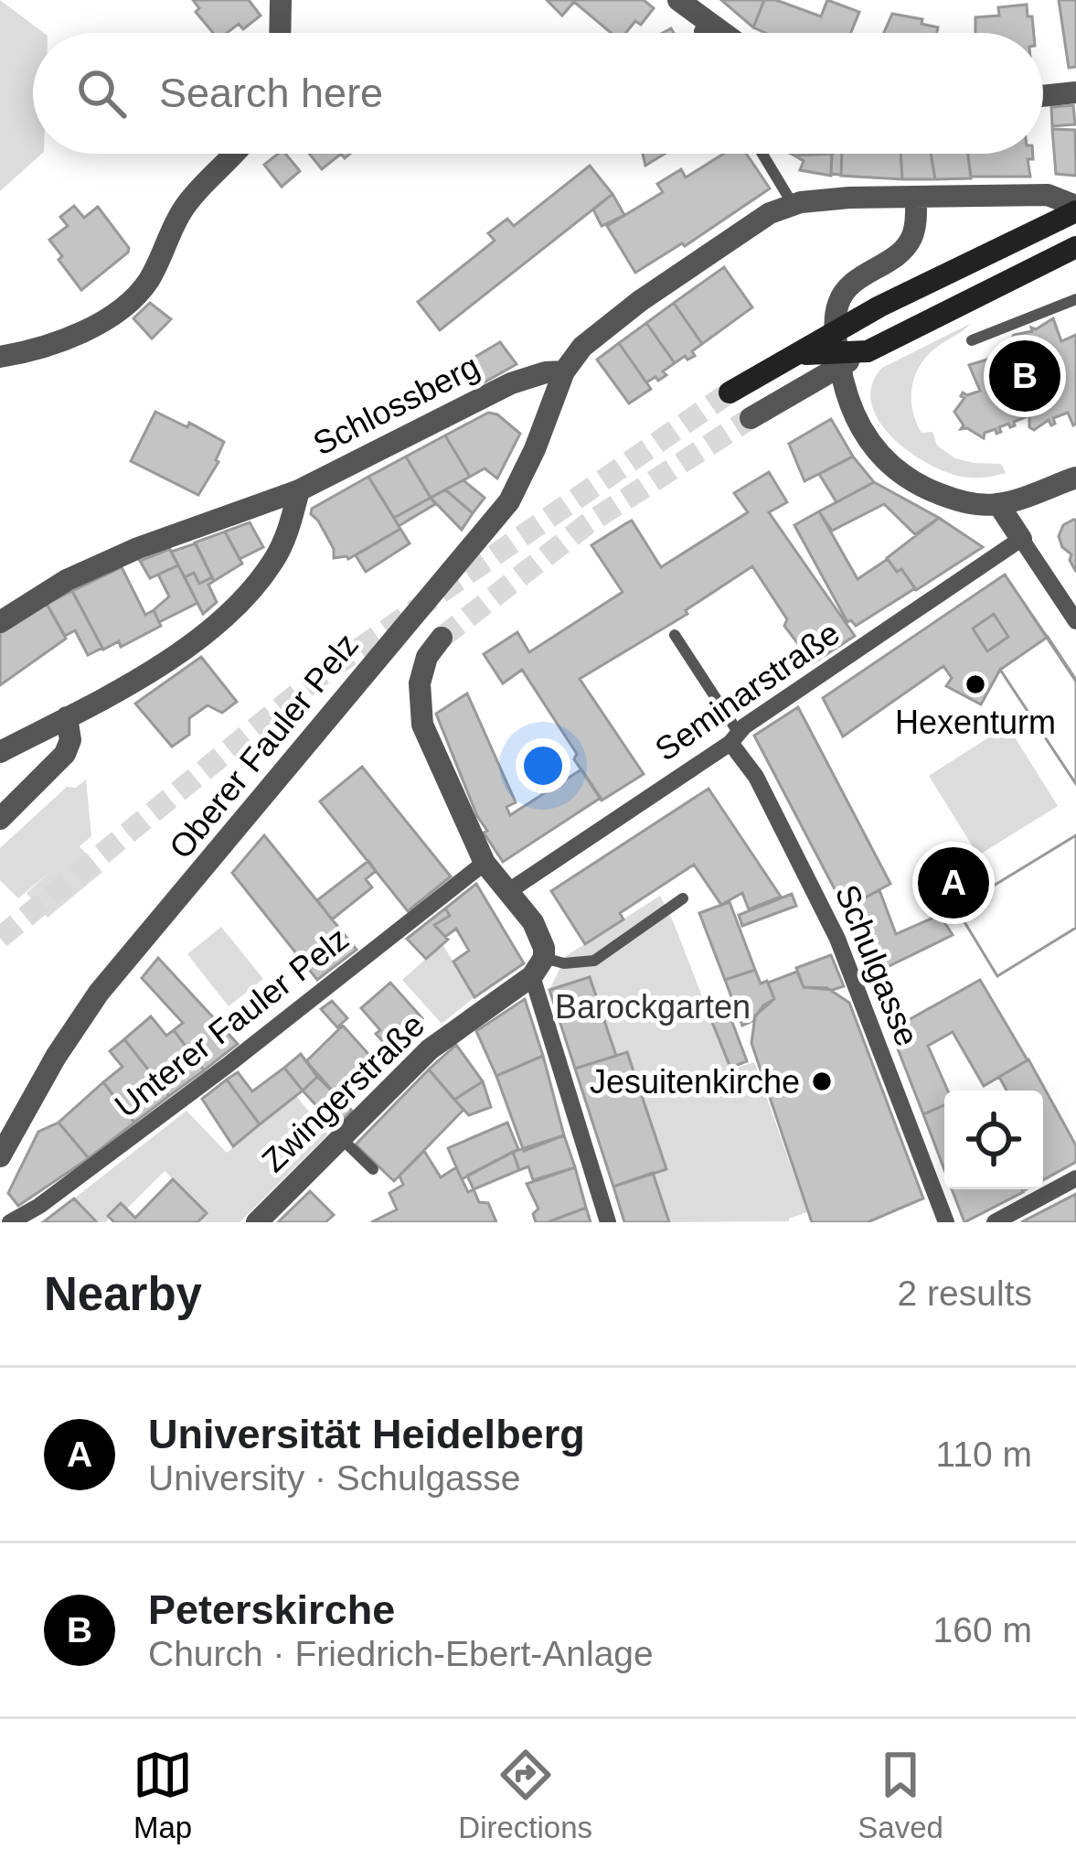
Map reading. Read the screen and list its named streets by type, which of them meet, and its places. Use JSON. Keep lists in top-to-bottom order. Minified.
{"streets":{"street":["Schlossberg","Seminarstraße","Oberer Fauler Pelz","Schulgasse","Unterer Fauler Pelz","Zwingerstraße"]},"crossings":[["Schlossberg","Oberer Fauler Pelz"],["Seminarstraße","Schulgasse"]],"parks":["Barockgarten"],"places":["Hexenturm","Jesuitenkirche"],"page":{"search":"Search here","pins":["B","A"],"heading":["Nearby","2 results"],"list":[{"mark":"A","name":"Universität Heidelberg","note":"University · Schulgasse","value":"110 m"},{"mark":"B","name":"Peterskirche","note":"Church · Friedrich-Ebert-Anlage","value":"160 m"}],"nav":["Map","Directions","Saved"]}}
